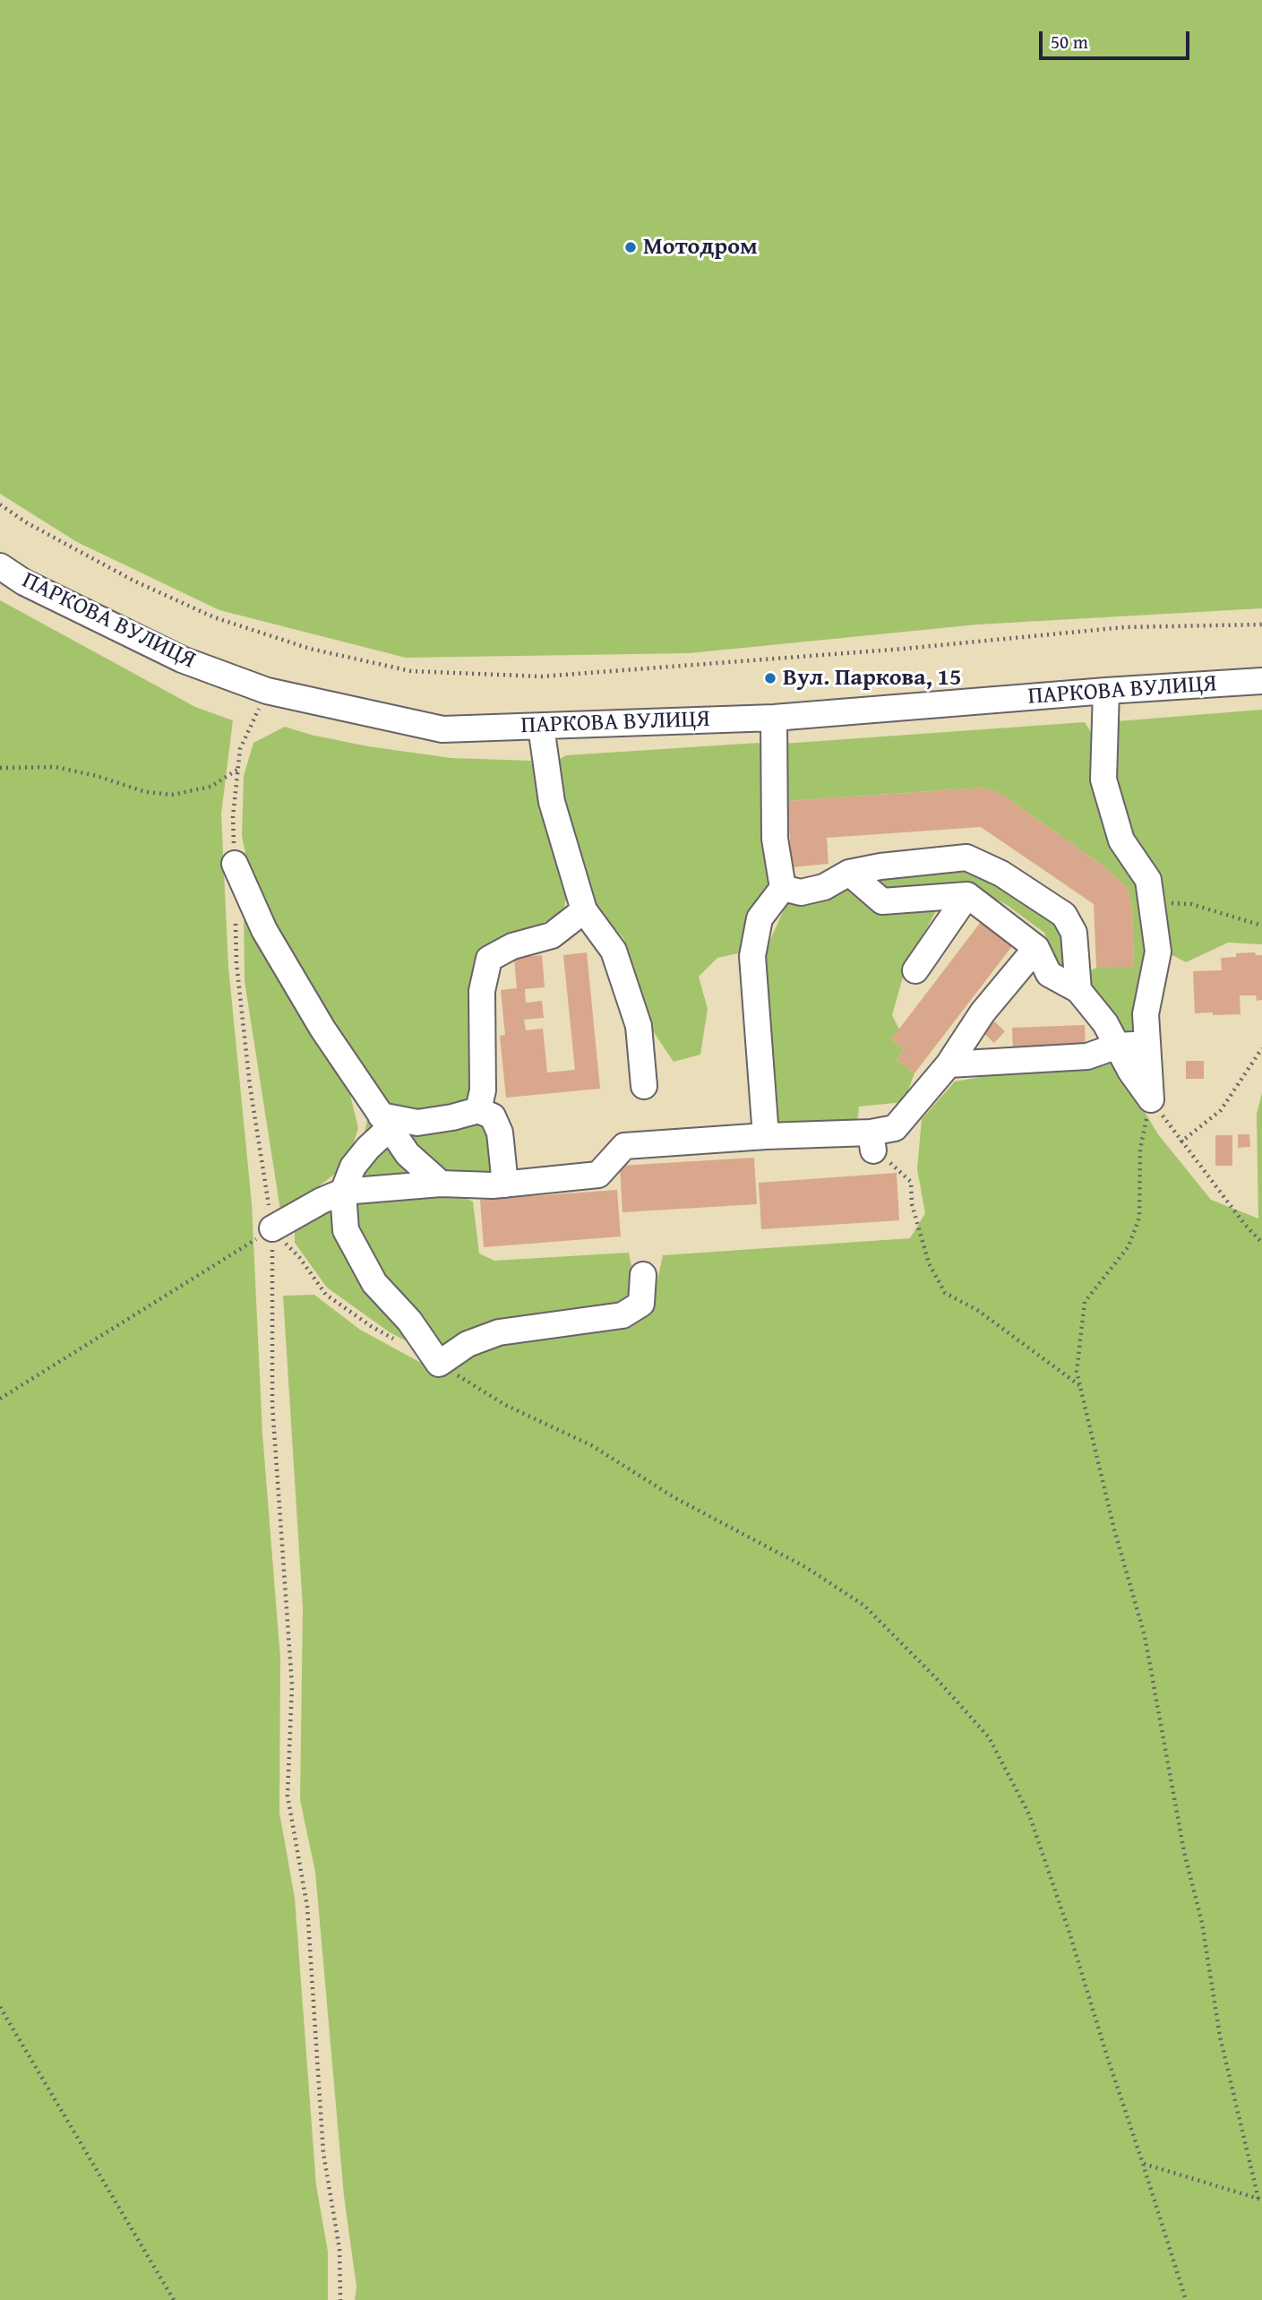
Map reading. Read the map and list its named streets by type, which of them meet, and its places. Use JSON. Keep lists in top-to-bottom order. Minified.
{"streets":{"street":["ПАРКОВА ВУЛИЦЯ"]},"places":["Мотодром","Вул. Паркова, 15"],"scale_bar":"50 m"}
